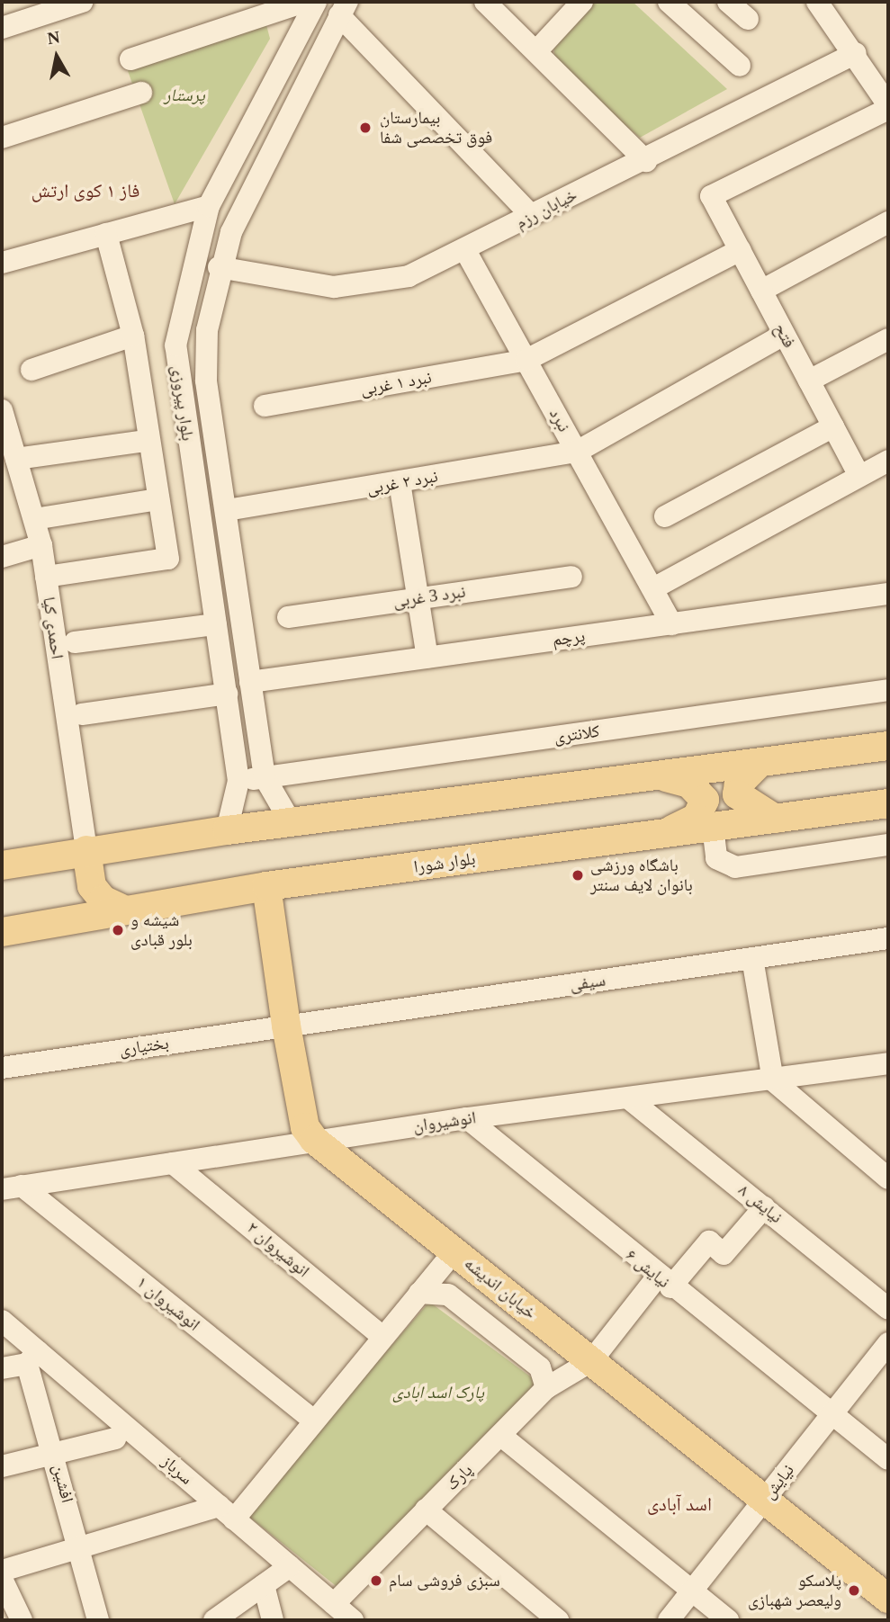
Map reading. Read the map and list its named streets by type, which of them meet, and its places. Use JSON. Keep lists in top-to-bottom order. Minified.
{"streets":{"main road":["بلوار شورا","خیابان اندیشه"],"street":["خیابان رزم","فتح","نبرد ۱ غربی","بلوار پیروزی","نبرد","نبرد ۲ غربی","نبرد 3 غربی","احمدی کیا","پرچم","کلانتری","سیفی","بختیاری","انوشیروان","نیایش ۸","انوشیروان ۲","نیایش ۶","انوشیروان ۱","سرباز","پارک","نیایش","افشین"]},"crossings":[["خیابان رزم","بلوار پیروزی"],["خیابان رزم","نبرد"],["فتح","نبرد ۱ غربی"],["فتح","نبرد ۲ غربی"],["نبرد ۱ غربی","نبرد"],["بلوار پیروزی","نبرد ۲ غربی"],["بلوار پیروزی","پرچم"],["بلوار پیروزی","کلانتری"],["نبرد","نبرد ۲ غربی"],["نبرد","پرچم"],["بلوار شورا","خیابان اندیشه"],["سیفی","بختیاری"],["سیفی","خیابان اندیشه"],["بختیاری","خیابان اندیشه"],["انوشیروان","نیایش ۸"],["انوشیروان","انوشیروان ۲"],["انوشیروان","نیایش ۶"],["انوشیروان","خیابان اندیشه"],["انوشیروان","انوشیروان ۱"],["نیایش ۶","نیایش"],["خیابان اندیشه","پارک"],["خیابان اندیشه","نیایش"],["سرباز","پارک"],["سرباز","افشین"]],"districts":["فاز ۱ کوی ارتش","اسد آبادی"],"parks":["پرستار","پارک اسد ابادی"],"places":["بیمارستان فوق تخصصی شفا","باشگاه ورزشی بانوان لایف سنتر","شیشه و بلور قبادی","سبزی فروشی سام","پلاسکو ولیعصر شهبازی"],"north":"top"}
